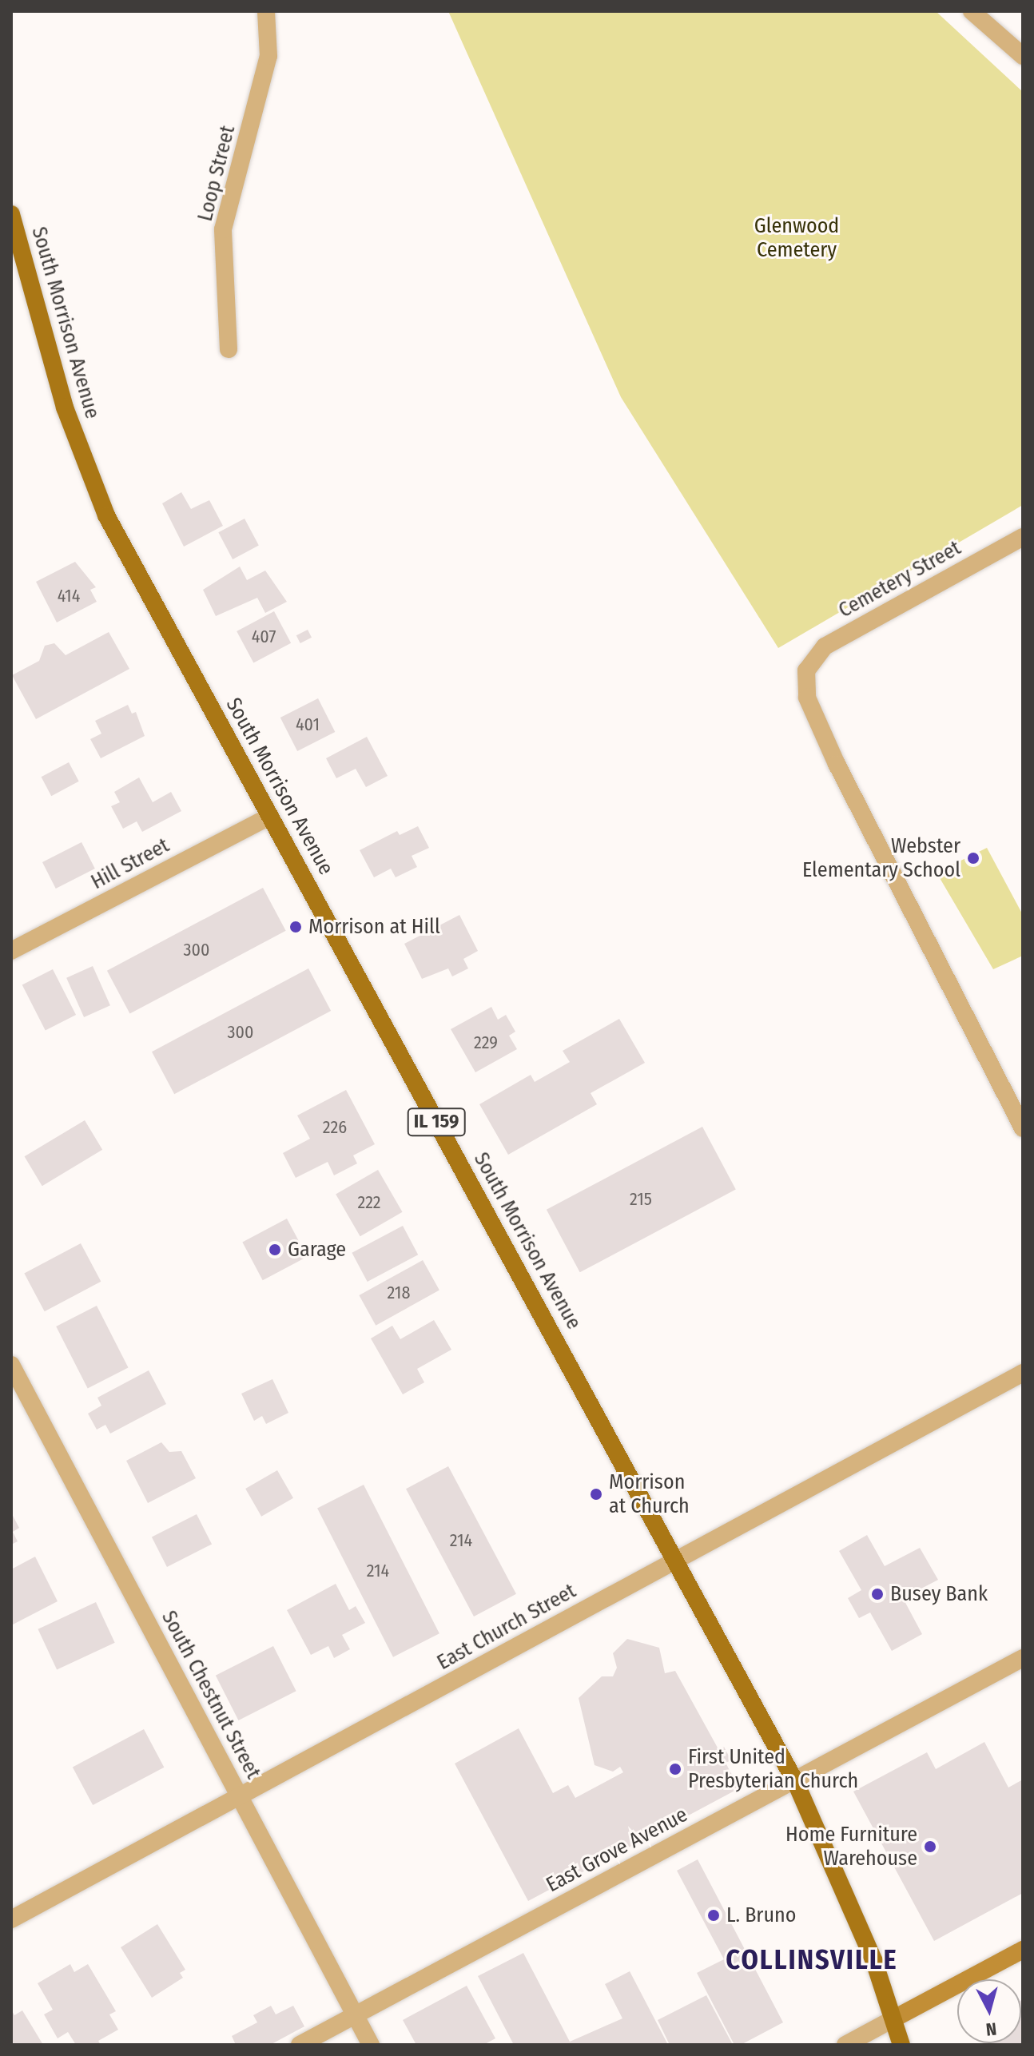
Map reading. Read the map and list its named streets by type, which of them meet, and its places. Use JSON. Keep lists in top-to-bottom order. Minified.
{"streets":{"main road":["South Morrison Avenue","IL 159"],"street":["Loop Street","Cemetery Street","Hill Street","East Church Street","South Chestnut Street","East Grove Avenue"]},"crossings":[["South Morrison Avenue","Hill Street"],["South Morrison Avenue","East Church Street"],["South Morrison Avenue","East Grove Avenue"],["East Church Street","South Chestnut Street"],["South Chestnut Street","East Grove Avenue"]],"districts":["COLLINSVILLE"],"parks":["Glenwood Cemetery"],"places":["Webster Elementary School","Morrison at Hill","Garage","Morrison at Church","Busey Bank","First United Presbyterian Church","Home Furniture Warehouse","L. Bruno"],"house_numbers":["414","407","401","300","300","229","226","215","222","218","214","214"],"north":"bottom"}
